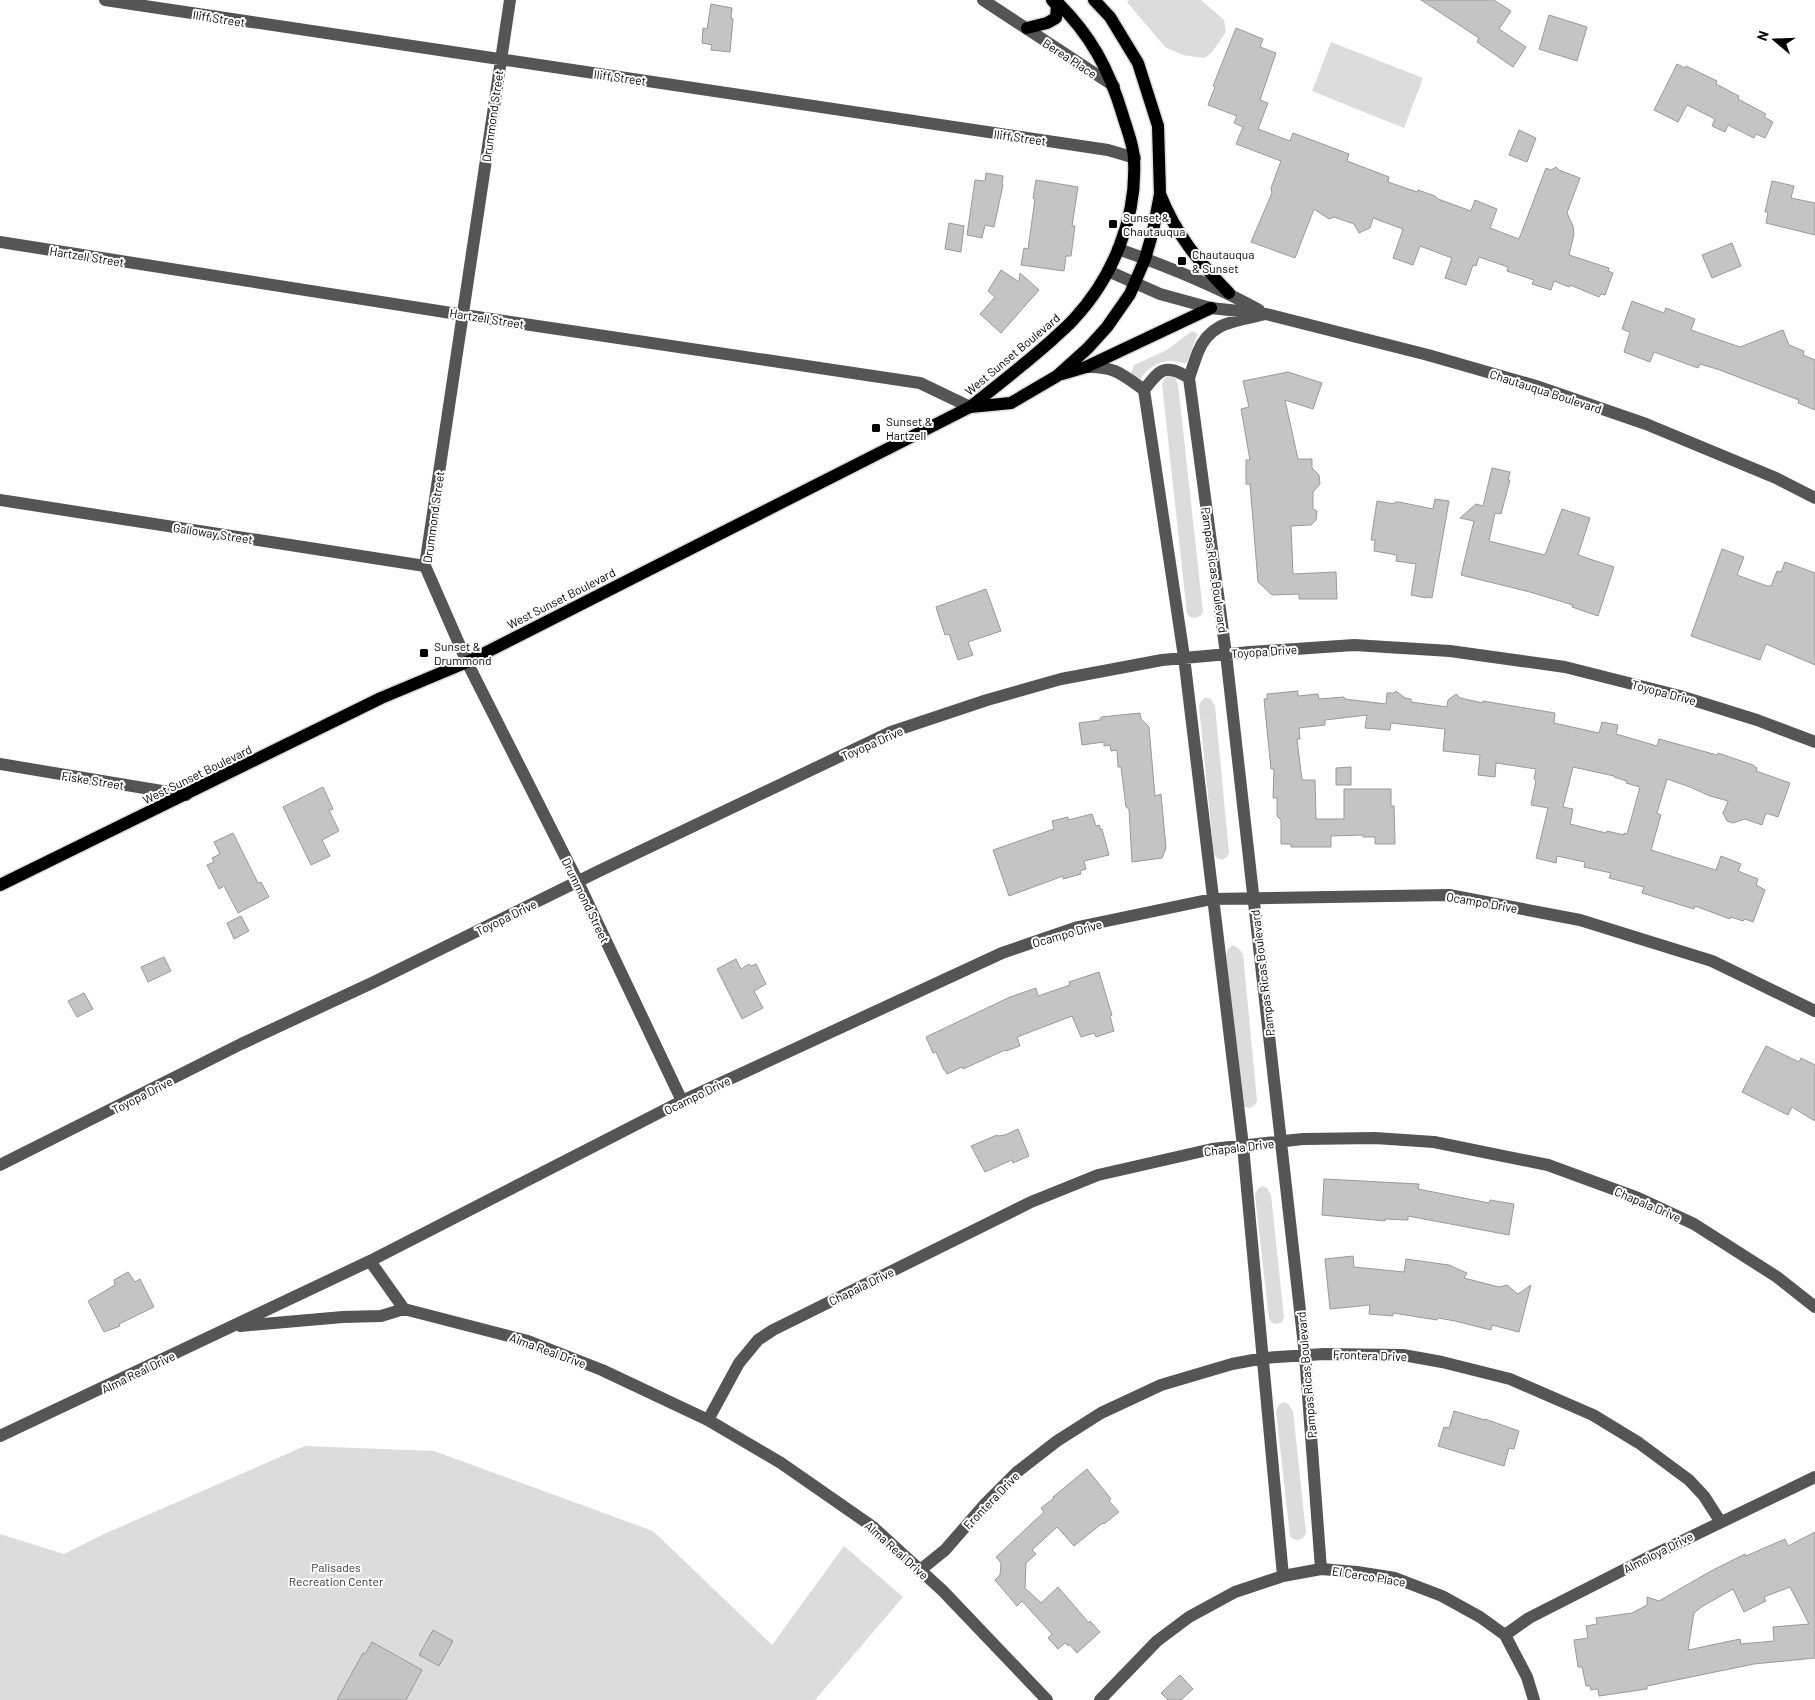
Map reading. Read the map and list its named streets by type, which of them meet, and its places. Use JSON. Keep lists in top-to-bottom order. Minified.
{"streets":{"main road":["West Sunset Boulevard"],"street":["Iliff Street","Berea Place","Drummond Street","Hartzell Street","Chautauqua Boulevard","Galloway Street","Pampas Ricas Boulevard","Toyopa Drive","Fiske Street","Ocampo Drive","Chapala Drive","Alma Real Drive","Frontera Drive","Almoloya Drive","El Cerco Place"]},"crossings":[["Iliff Street","Drummond Street"],["Iliff Street","West Sunset Boulevard"],["Berea Place","West Sunset Boulevard"],["Drummond Street","Hartzell Street"],["Drummond Street","West Sunset Boulevard"],["Drummond Street","Galloway Street"],["Drummond Street","Toyopa Drive"],["Drummond Street","Ocampo Drive"],["Hartzell Street","West Sunset Boulevard"],["West Sunset Boulevard","Chautauqua Boulevard"],["West Sunset Boulevard","Fiske Street"],["Chautauqua Boulevard","Pampas Ricas Boulevard"],["Pampas Ricas Boulevard","Toyopa Drive"],["Pampas Ricas Boulevard","Ocampo Drive"],["Pampas Ricas Boulevard","Chapala Drive"],["Pampas Ricas Boulevard","Frontera Drive"],["Pampas Ricas Boulevard","El Cerco Place"],["Ocampo Drive","Alma Real Drive"],["Chapala Drive","Alma Real Drive"],["Alma Real Drive","Frontera Drive"],["Frontera Drive","Almoloya Drive"],["Almoloya Drive","El Cerco Place"]],"parks":["Palisades Recreation Center"],"places":{"transit":["Sunset & Chautauqua","Chautauqua & Sunset","Sunset & Hartzell","Sunset & Drummond"]},"north":"left"}
